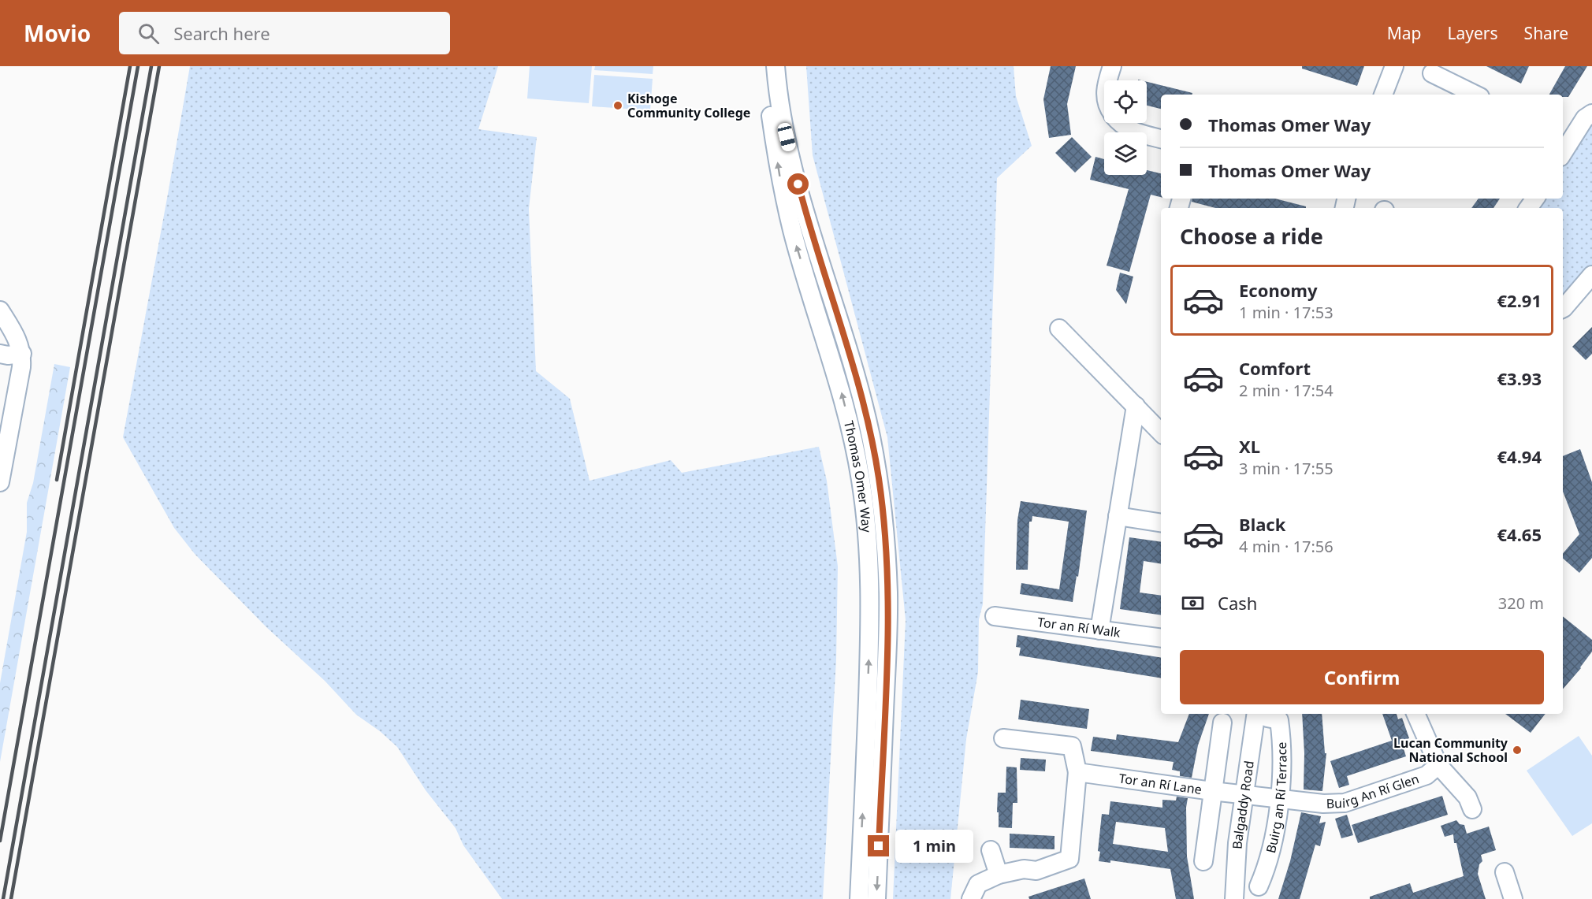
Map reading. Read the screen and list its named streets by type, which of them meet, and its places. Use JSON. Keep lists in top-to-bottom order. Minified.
{"streets":{"street":["Thomas Omer Way","Tor an Rí Walk","Tor an Rí Lane","Buirg An Rí Glen","Buirg an Rí Terrace","Balgaddy Road"]},"crossings":[["Tor an Rí Lane","Buirg An Rí Glen"],["Tor an Rí Lane","Balgaddy Road"],["Buirg An Rí Glen","Buirg an Rí Terrace"],["Buirg An Rí Glen","Balgaddy Road"],["Buirg an Rí Terrace","Balgaddy Road"]],"places":["Kishoge Community College","Lucan Community National School"],"page":{"header":"Movio","search":"Search here","nav":["Map","Layers","Share"],"banner":["Thomas Omer Way","Thomas Omer Way"],"heading":"Choose a ride","list":[{"name":"Economy","note":"1 min · 17:53","value":"€2.91"},{"name":"Comfort","note":"2 min · 17:54","value":"€3.93"},{"name":"XL","note":"3 min · 17:55","value":"€4.94"},{"name":"Black","note":"4 min · 17:56","value":"€4.65"}],"pay":["Cash","320 m"],"buttons":"Confirm","bubble":"1 min"}}
